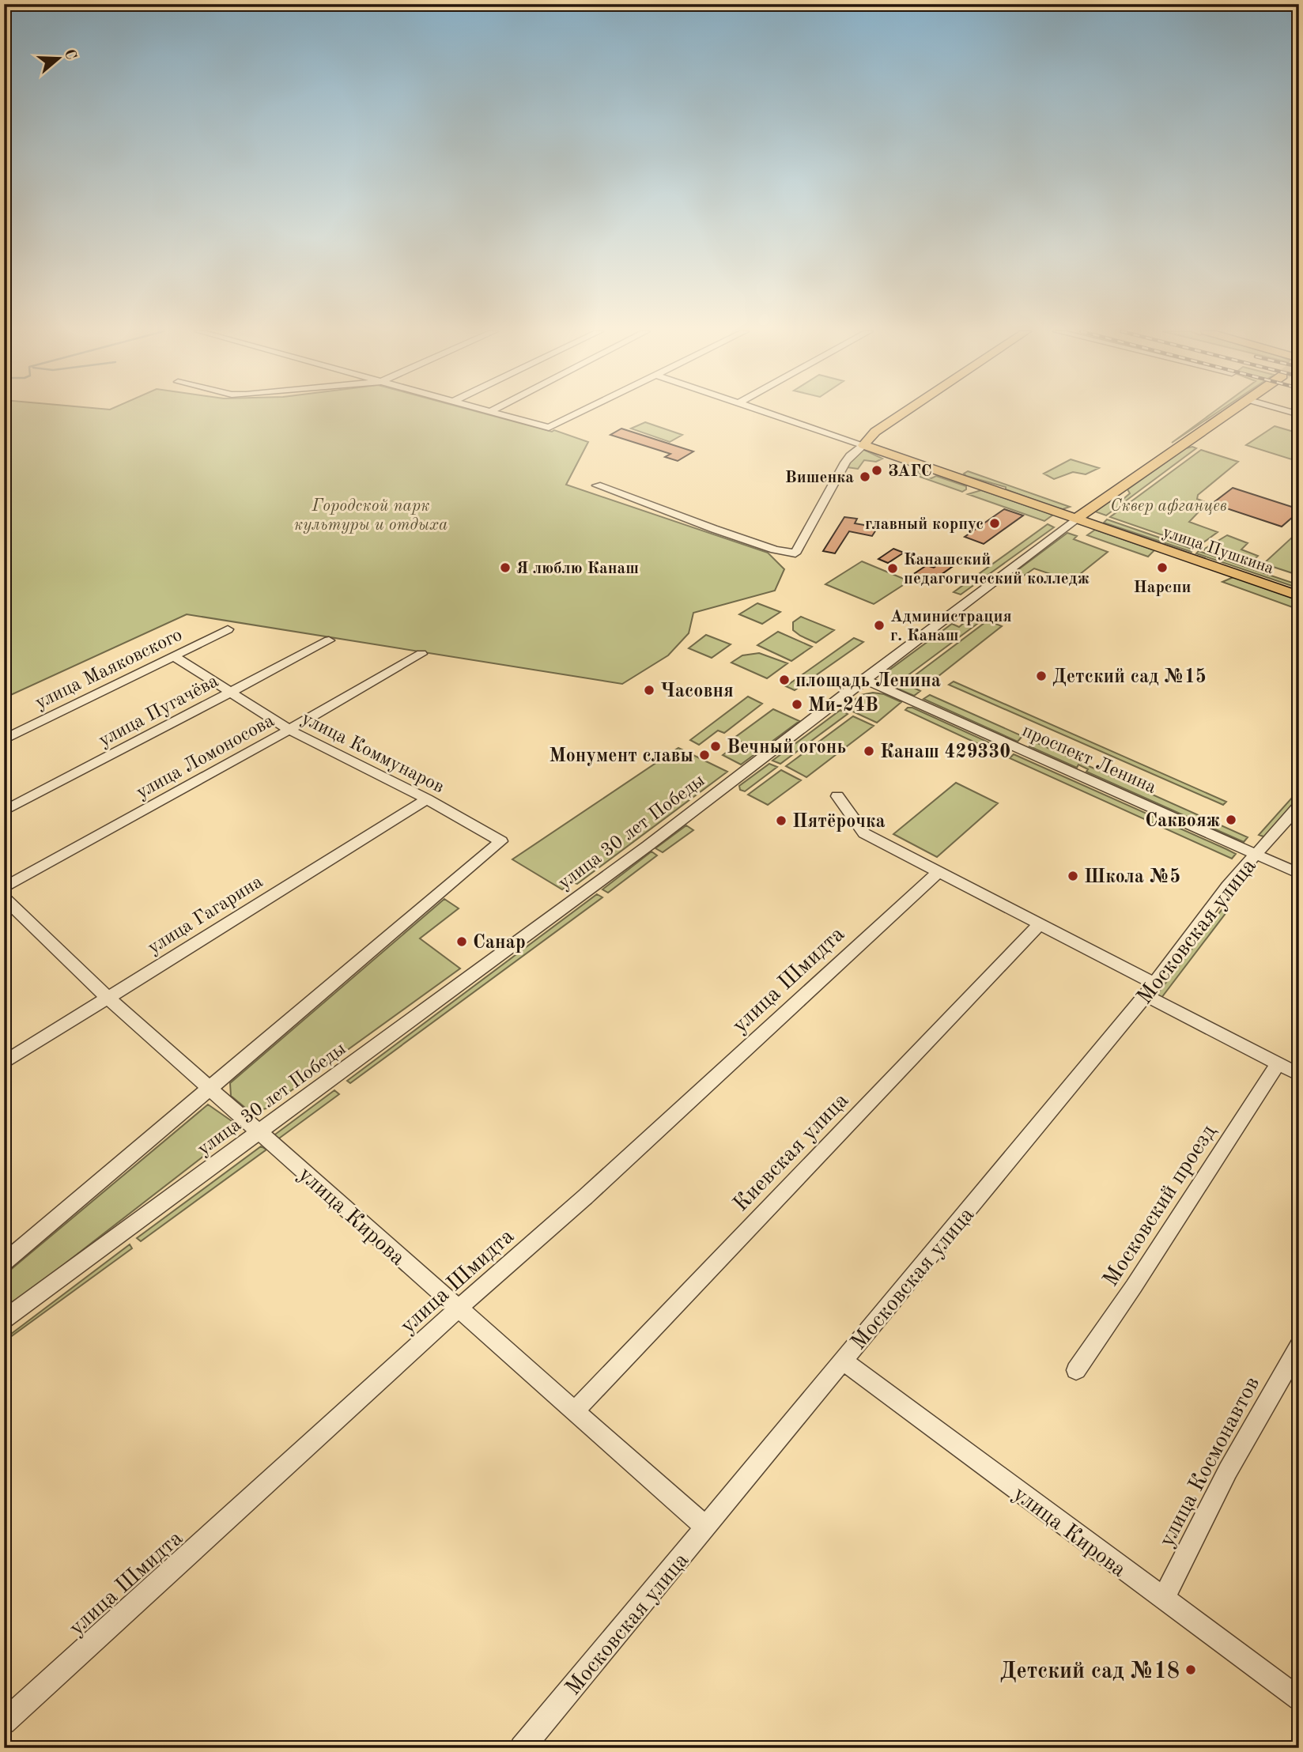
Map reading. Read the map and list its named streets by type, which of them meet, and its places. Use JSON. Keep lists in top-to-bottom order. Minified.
{"streets":{"main road":["улица Пушкина","улица 30 лет Победы"],"street":["улица Маяковского","улица Пугачёва","улица Коммунаров","улица Ломоносова","проспект Ленина","улица Гагарина","Московская улица","улица Шмидта","Киевская улица","Московский проезд","улица Кирова","улица Космонавтов"]},"crossings":[["улица Пушкина","улица 30 лет Победы"],["улица Маяковского","улица Коммунаров"],["улица Пугачёва","улица Коммунаров"],["улица Коммунаров","улица Ломоносова"],["улица Коммунаров","улица Гагарина"],["улица Коммунаров","улица Кирова"],["проспект Ленина","улица 30 лет Победы"],["проспект Ленина","Московская улица"],["улица 30 лет Победы","улица Кирова"],["улица Гагарина","улица Кирова"],["Московская улица","улица Кирова"],["улица Шмидта","улица Кирова"],["Киевская улица","улица Кирова"],["улица Кирова","улица Космонавтов"]],"parks":["Городской парк культуры и отдыха","Сквер афганцев"],"places":["ЗАГС","Вишенка","главный корпус","Я люблю Канаш","Нарспи","Канашский педагогический колледж","Администрация г. Канаш","Детский сад №15","площадь Ленина","Часовня","Ми-24В","Вечный огонь","Канаш 429330","Монумент славы","Саквояж","Пятёрочка","Школа №5","Санар","Детский сад №18"],"north":"right"}
